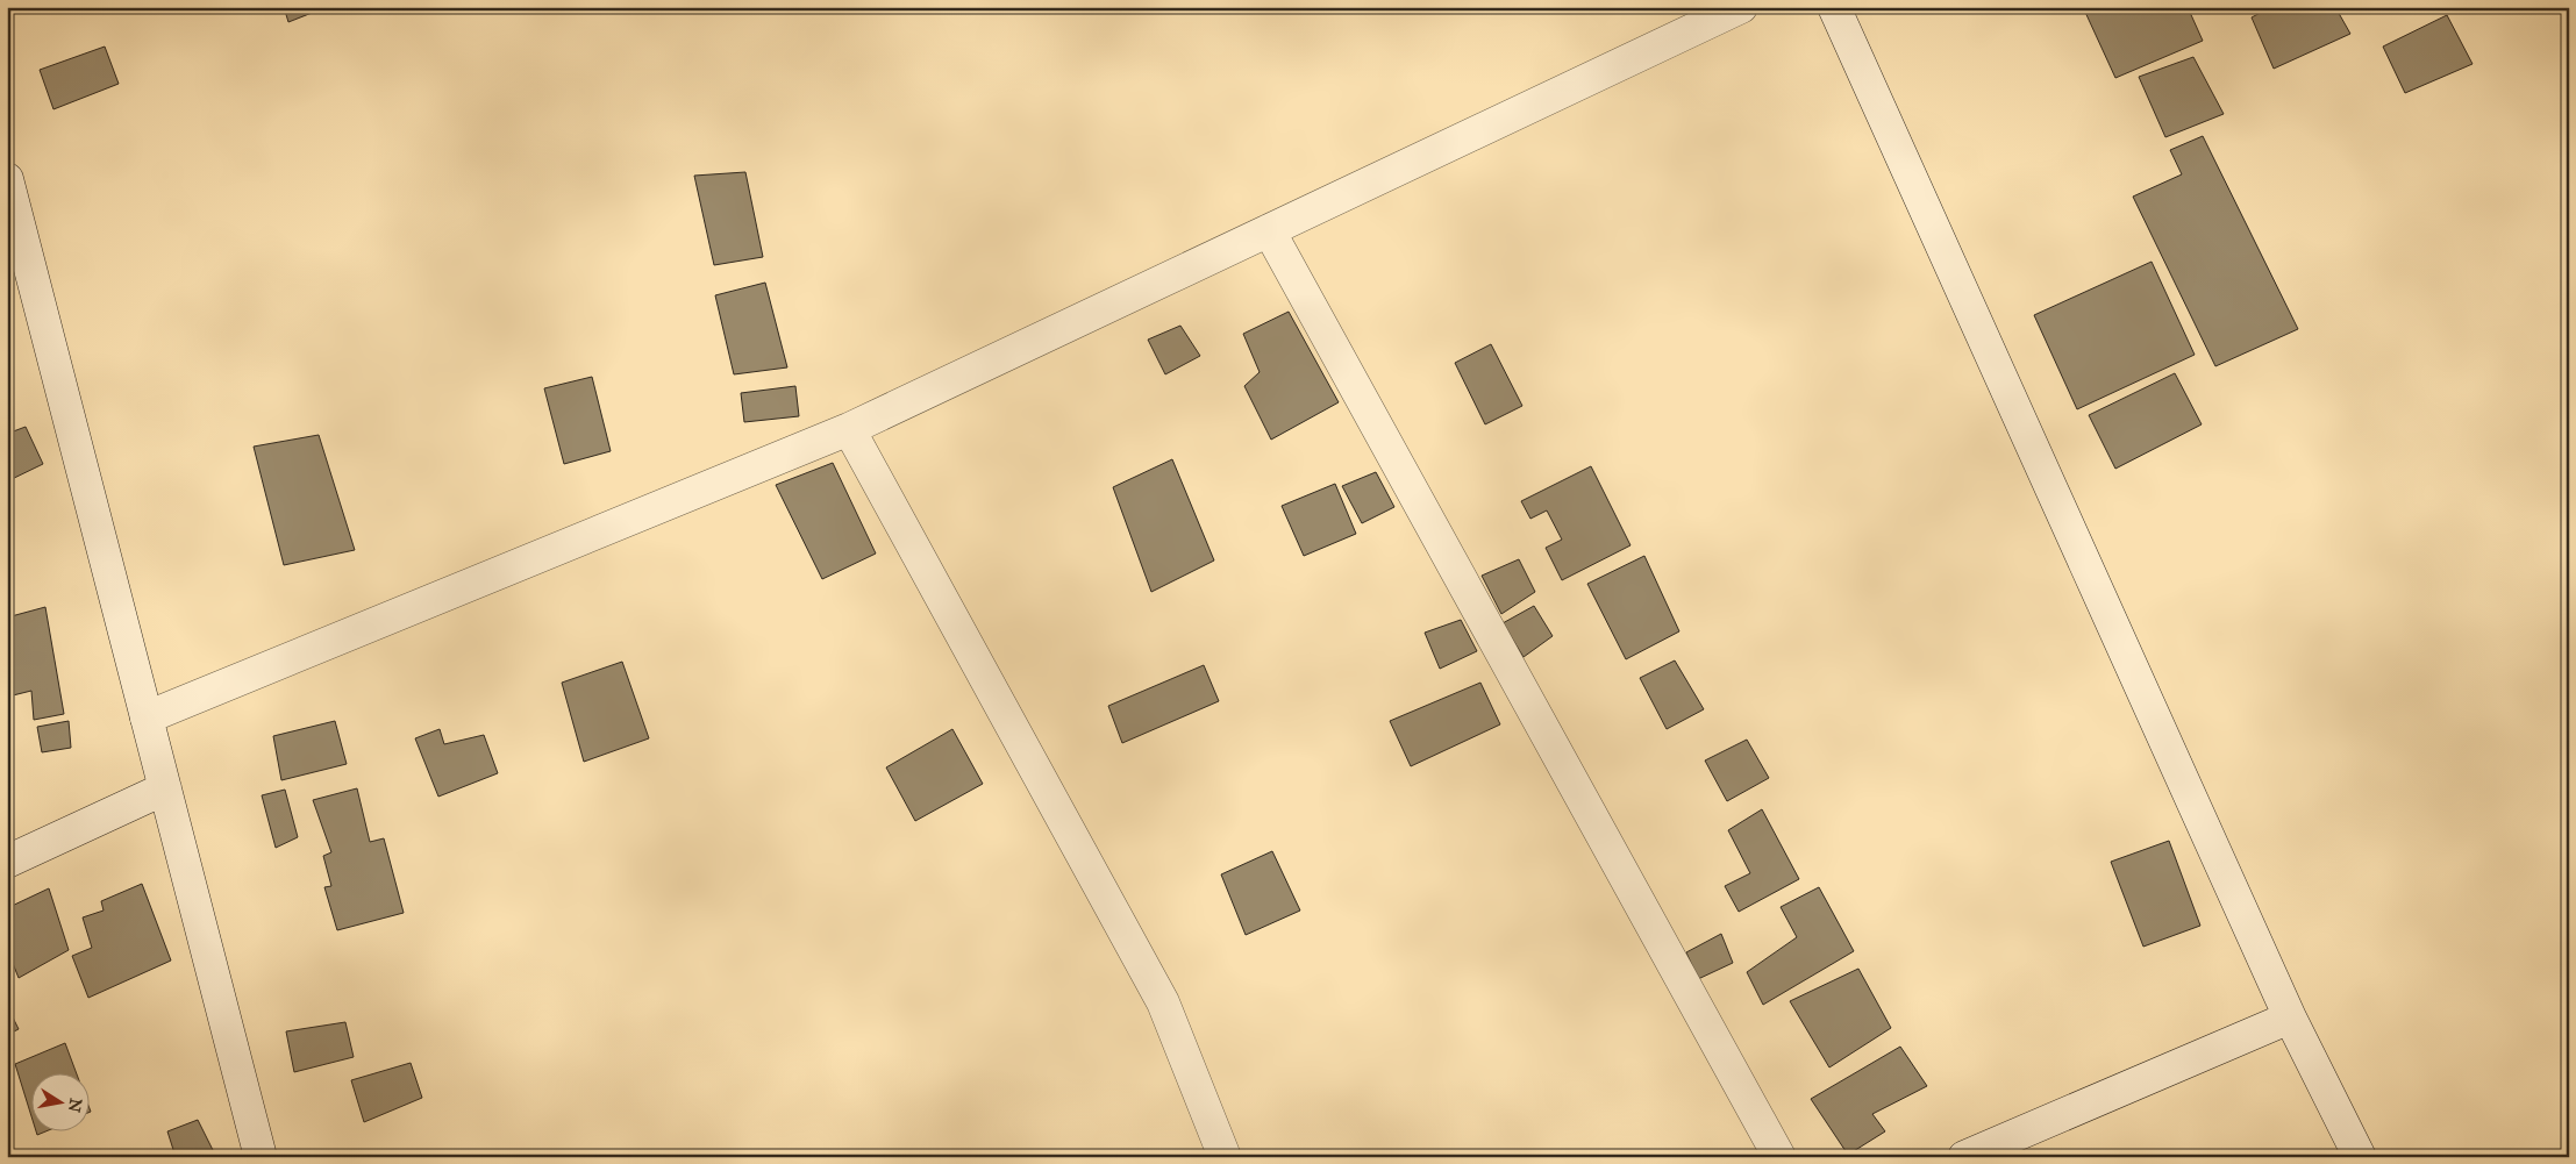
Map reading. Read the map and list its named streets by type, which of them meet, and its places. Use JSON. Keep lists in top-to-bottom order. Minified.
{"north":"right"}
